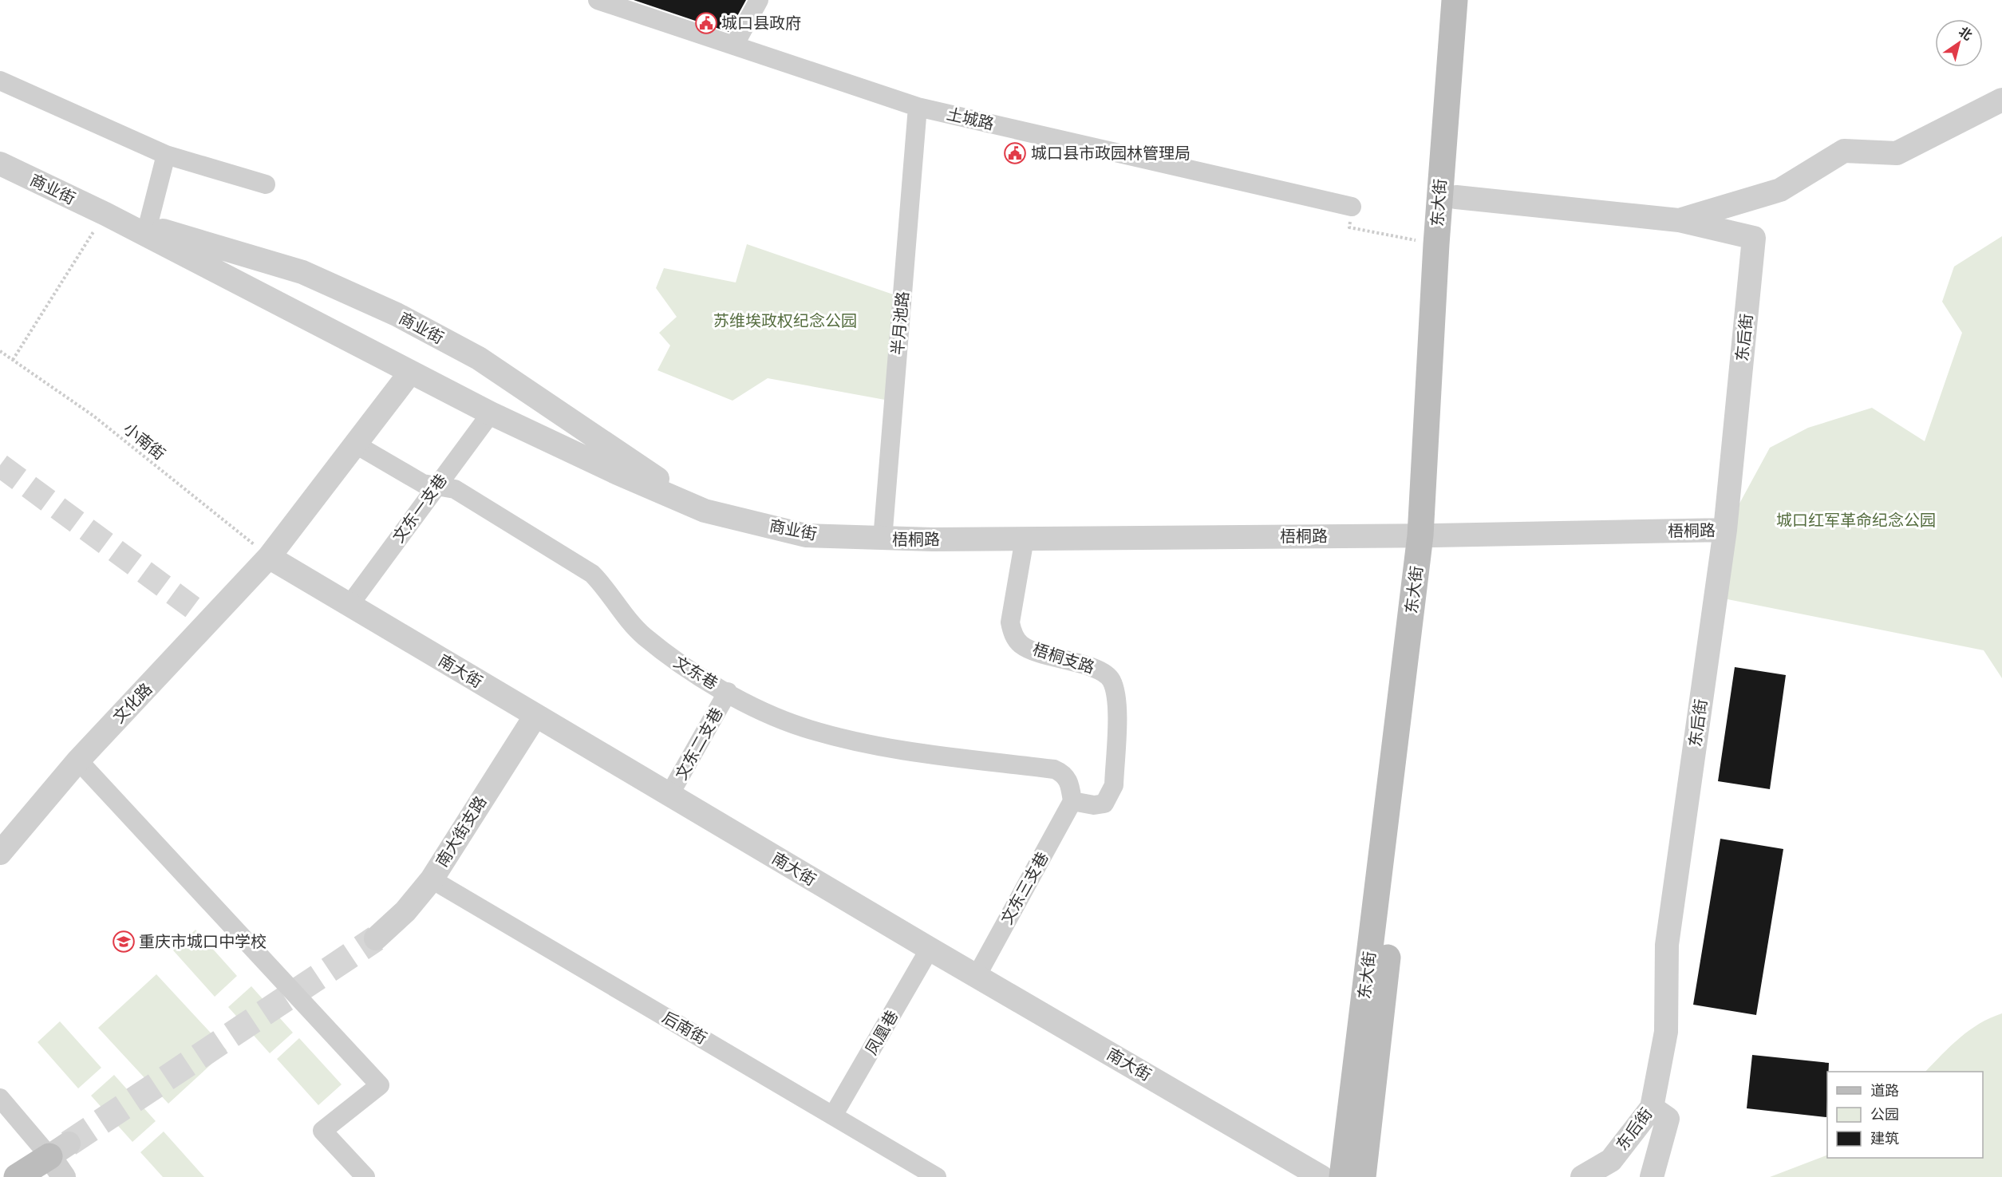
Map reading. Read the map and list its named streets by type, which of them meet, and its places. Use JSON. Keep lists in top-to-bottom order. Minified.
{"streets":{"main road":["东大街"],"street":["土城路","商业街","半月池路","东后街","文东一支巷","梧桐路","梧桐支路","南大街","文东巷","文化路","文东二支巷","南大街支路","文东三支巷","后南街","凤凰巷"],"path":["小南街"]},"crossings":[["土城路","半月池路"],["商业街","半月池路"],["商业街","文东一支巷"],["商业街","梧桐路"],["商业街","文化路"],["东大街","梧桐路"],["半月池路","梧桐路"],["东后街","梧桐路"],["小南街","南大街"],["小南街","文化路"],["文东一支巷","南大街"],["文东一支巷","文东巷"],["梧桐路","梧桐支路"],["梧桐支路","文东巷"],["梧桐支路","文东三支巷"],["南大街","文化路"],["南大街","文东二支巷"],["南大街","南大街支路"],["南大街","文东三支巷"],["南大街","凤凰巷"],["文东巷","文化路"],["文东巷","文东二支巷"],["文东巷","文东三支巷"],["南大街支路","后南街"],["后南街","凤凰巷"]],"parks":["苏维埃政权纪念公园","城口红军革命纪念公园"],"places":{"public building":["城口县政府","城口县市政园林管理局"],"school or university":["重庆市城口中学校"]},"legend":["道路","公园","建筑"],"north":"top right"}
